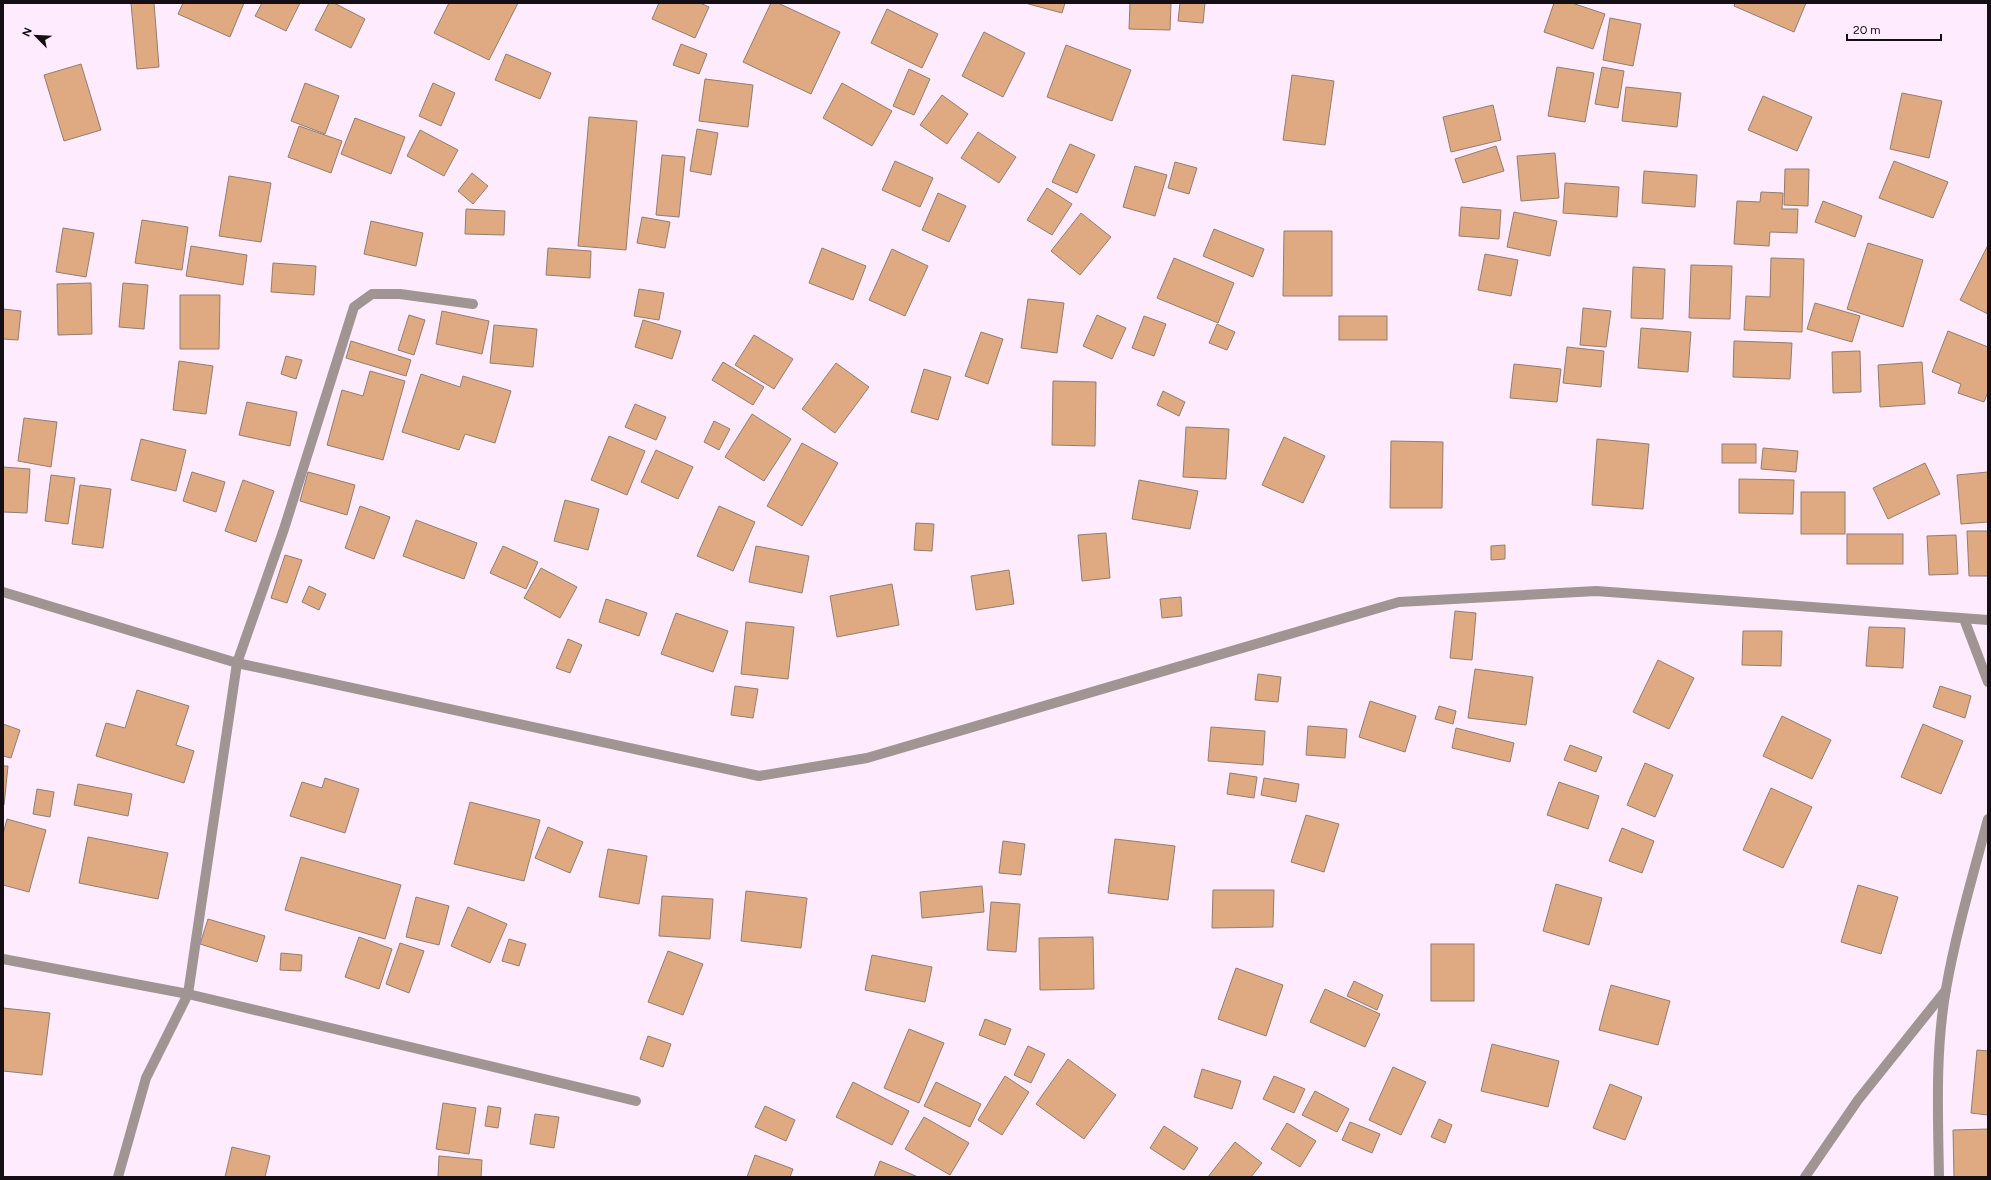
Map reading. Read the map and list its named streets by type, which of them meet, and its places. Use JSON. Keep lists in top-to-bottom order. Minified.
{"scale_bar":"20 m","north":"top left"}
